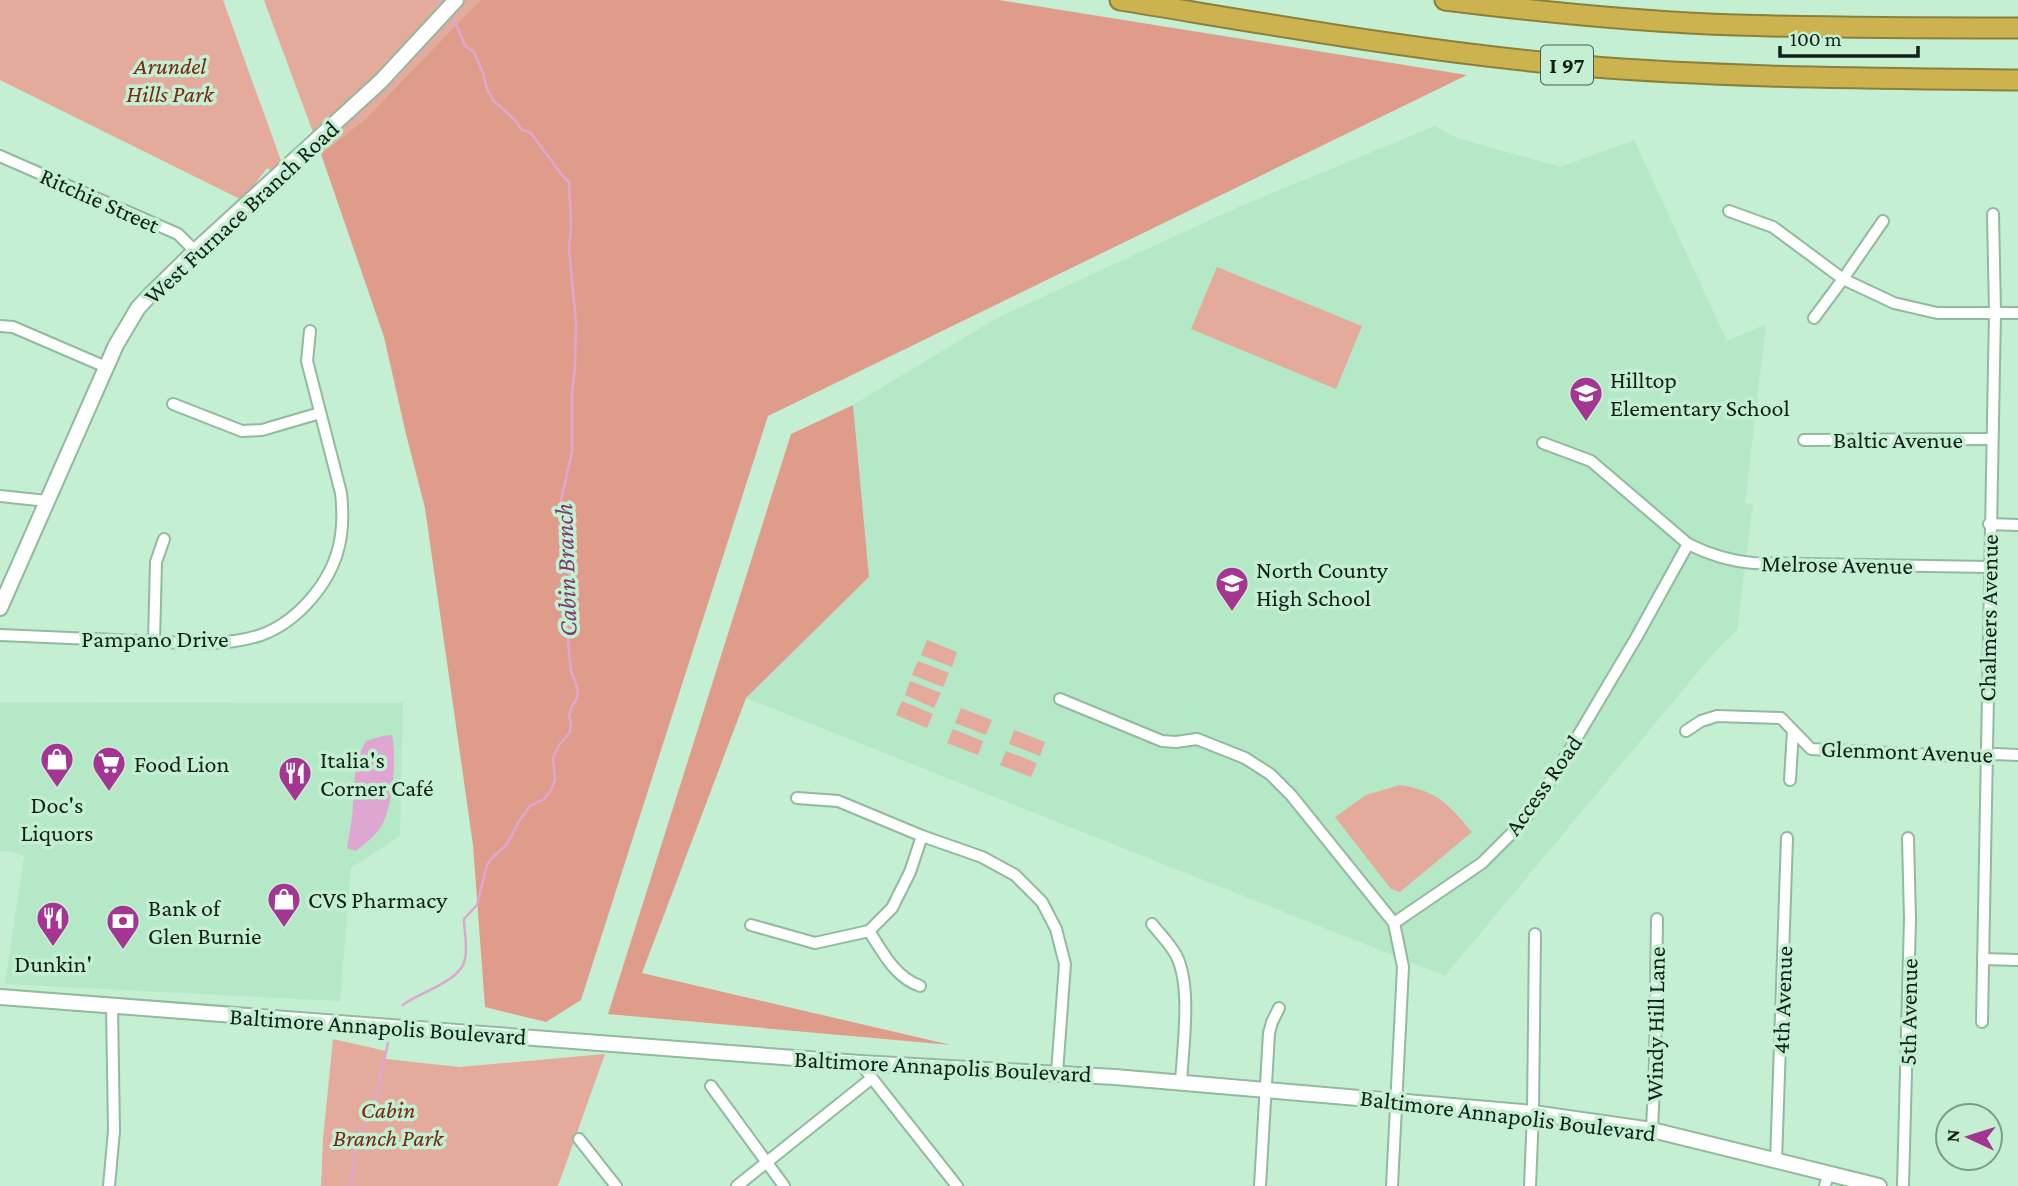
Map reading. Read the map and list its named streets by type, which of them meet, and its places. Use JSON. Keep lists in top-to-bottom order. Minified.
{"streets":{"highway":["I 97"],"main road":["West Furnace Branch Road","Baltimore Annapolis Boulevard"],"street":["Ritchie Street","Baltic Avenue","Melrose Avenue","Chalmers Avenue","Pampano Drive","Glenmont Avenue","Access Road","4th Avenue","5th Avenue","Windy Hill Lane"]},"crossings":[["Ritchie Street","West Furnace Branch Road"],["Baltic Avenue","Chalmers Avenue"],["Melrose Avenue","Chalmers Avenue"],["Melrose Avenue","Access Road"],["Chalmers Avenue","Glenmont Avenue"],["4th Avenue","Baltimore Annapolis Boulevard"],["Windy Hill Lane","Baltimore Annapolis Boulevard"]],"water":["Cabin Branch"],"parks":["Arundel Hills Park","Cabin Branch Park"],"places":{"school or university":["Hilltop Elementary School","North County High School"],"shop":["Doc's Liquors","CVS Pharmacy"],"supermarket":["Food Lion"],"restaurant":["Italia's Corner Café","Dunkin'"],"bank":["Bank of Glen Burnie"]},"scale_bar":"100 m","north":"left"}
